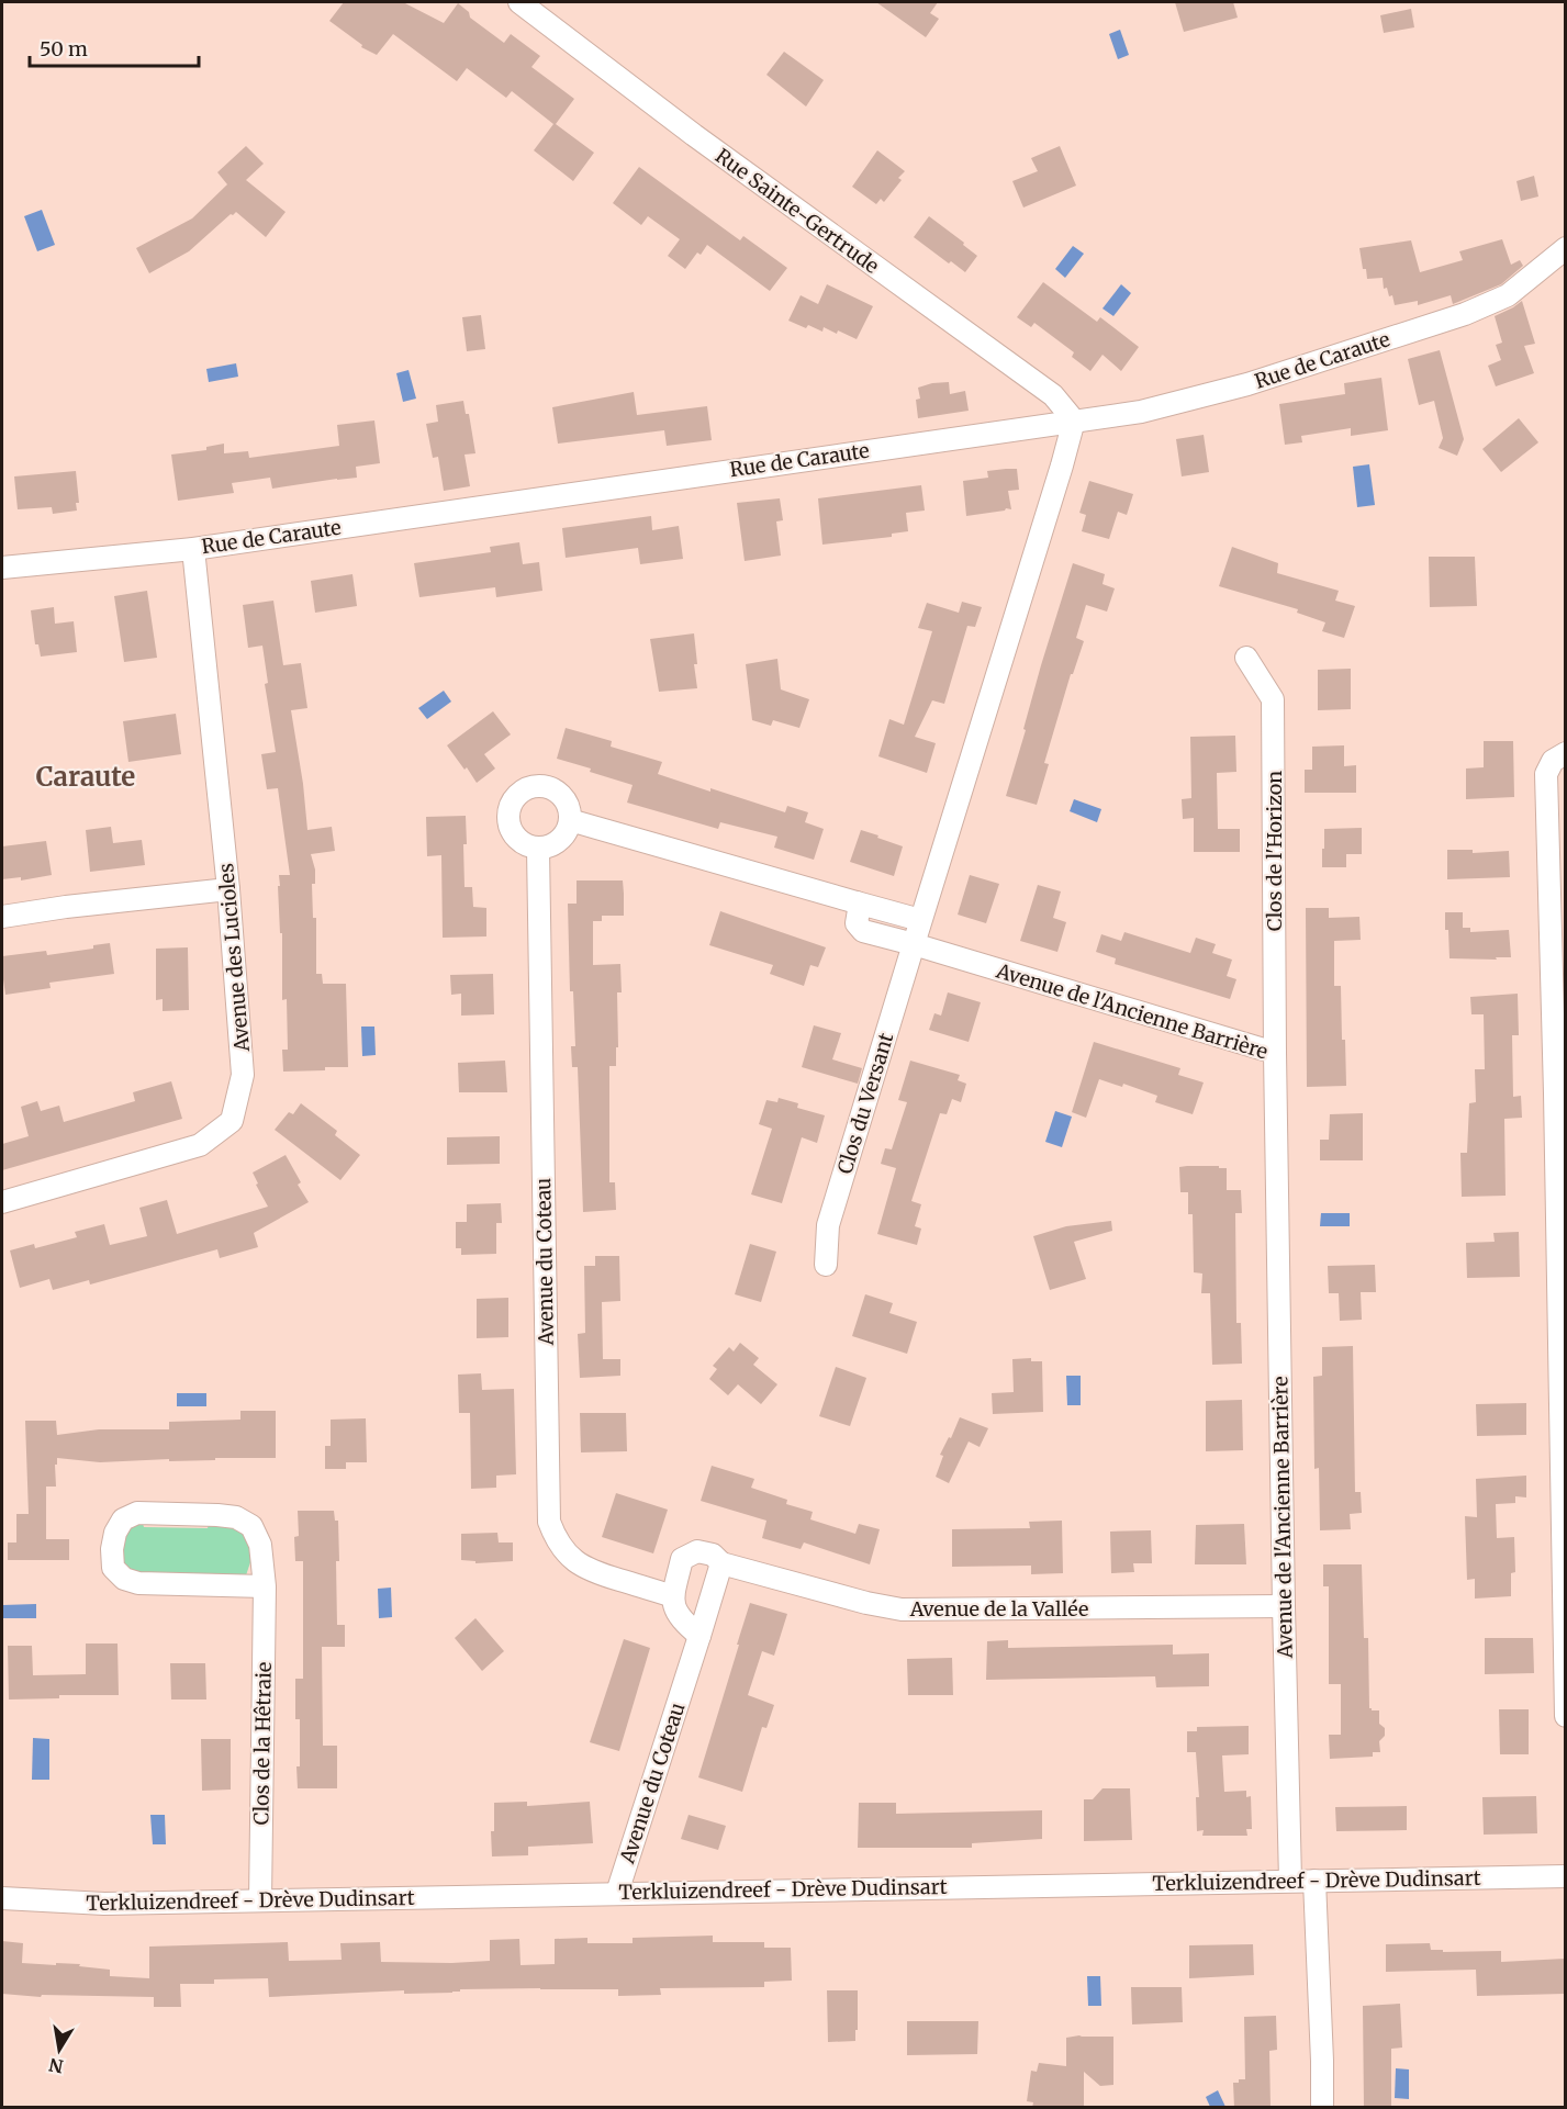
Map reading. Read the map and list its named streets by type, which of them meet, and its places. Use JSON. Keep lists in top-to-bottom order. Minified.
{"streets":{"street":["Rue Sainte-Gertrude","Rue de Caraute","Clos de l'Horizon","Avenue des Lucioles","Avenue de l'Ancienne Barrière","Clos du Versant","Avenue du Coteau","Avenue de la Vallée","Clos de la Hêtraie","Terkluizendreef - Drève Dudinsart"]},"crossings":[["Rue Sainte-Gertrude","Rue de Caraute"],["Rue de Caraute","Avenue des Lucioles"],["Clos de l'Horizon","Avenue de l'Ancienne Barrière"],["Avenue de l'Ancienne Barrière","Clos du Versant"],["Avenue de l'Ancienne Barrière","Avenue de la Vallée"],["Avenue de l'Ancienne Barrière","Terkluizendreef - Drève Dudinsart"],["Avenue du Coteau","Avenue de la Vallée"],["Avenue du Coteau","Terkluizendreef - Drève Dudinsart"],["Clos de la Hêtraie","Terkluizendreef - Drève Dudinsart"]],"districts":["Caraute"],"scale_bar":"50 m","north":"bottom"}
